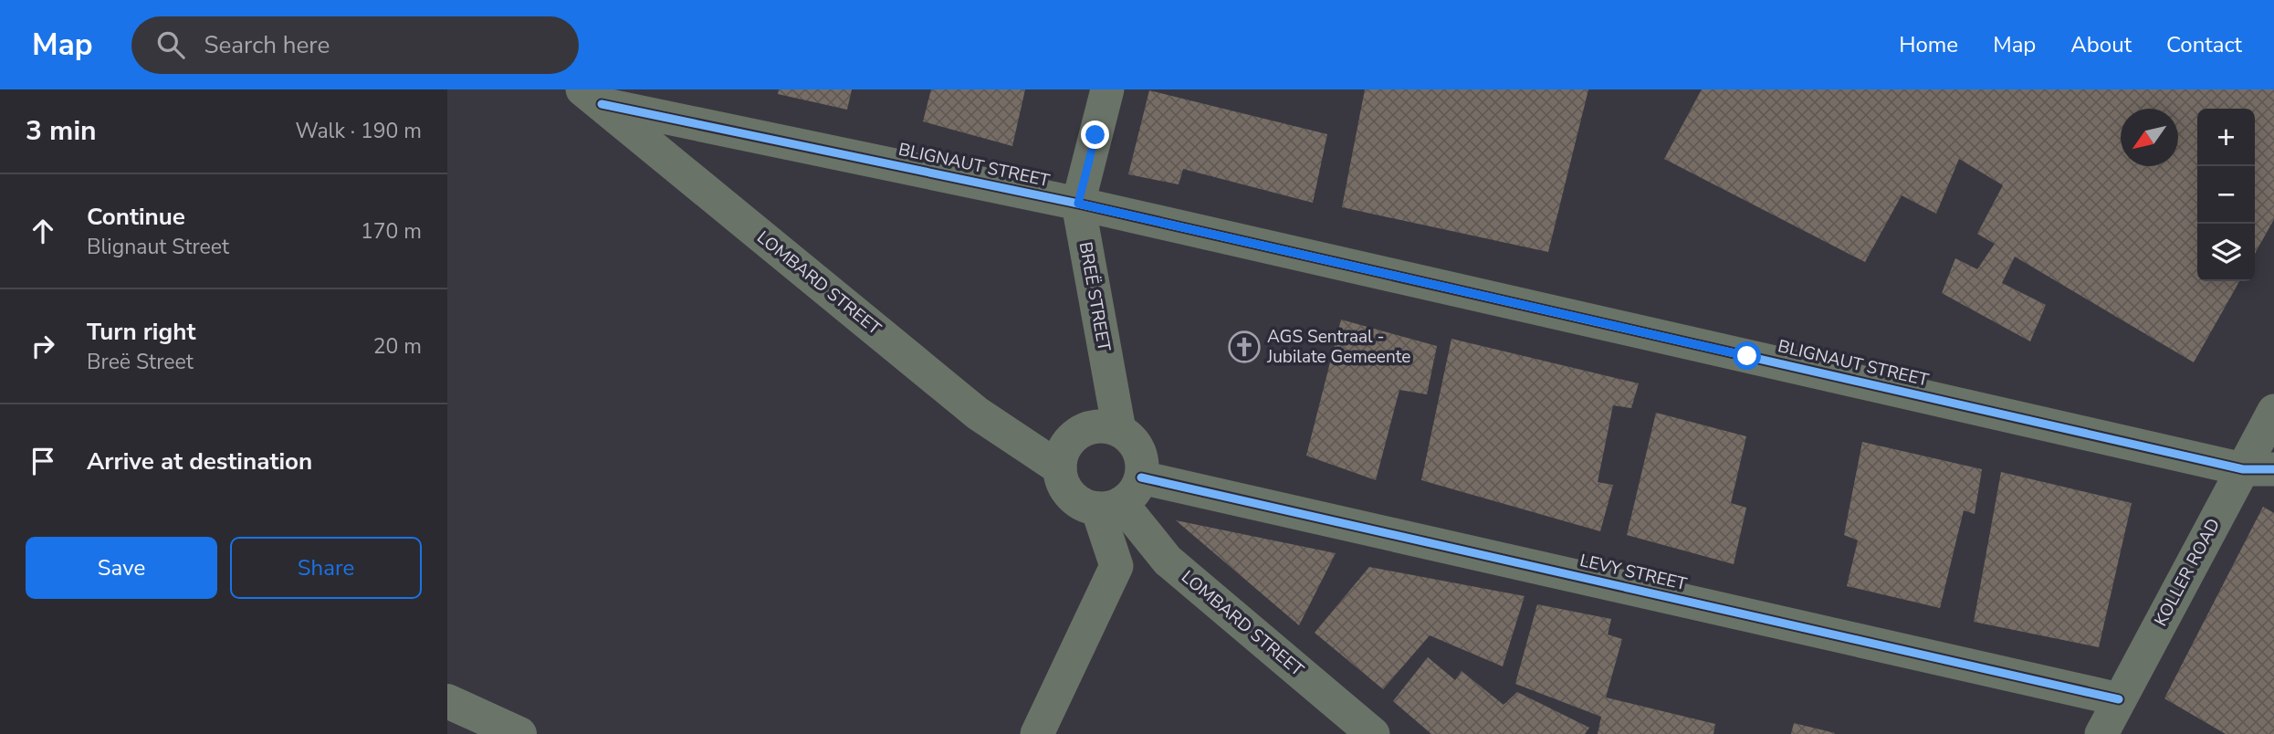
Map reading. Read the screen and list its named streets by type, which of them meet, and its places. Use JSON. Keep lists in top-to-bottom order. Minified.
{"streets":{"street":["BLIGNAUT STREET","LOMBARD STREET","BREË STREET","LEVY STREET","KOLLER ROAD"]},"crossings":[["BLIGNAUT STREET","LOMBARD STREET"],["BLIGNAUT STREET","BREË STREET"],["BLIGNAUT STREET","KOLLER ROAD"],["LOMBARD STREET","BREË STREET"],["LOMBARD STREET","LEVY STREET"],["BREË STREET","LEVY STREET"],["LEVY STREET","KOLLER ROAD"]],"places":{"church":["AGS Sentraal - Jubilate Gemeente"]},"north":"bottom left","page":{"header":"Map","search":"Search here","nav":["Home","Map","About","Contact"],"heading":["3 min","Walk · 190 m"],"map_buttons":["+","−"],"list":[["Continue","Blignaut Street","170 m"],["Turn right","Breë Street","20 m"],"Arrive at destination"],"buttons":["Save","Share"]}}
